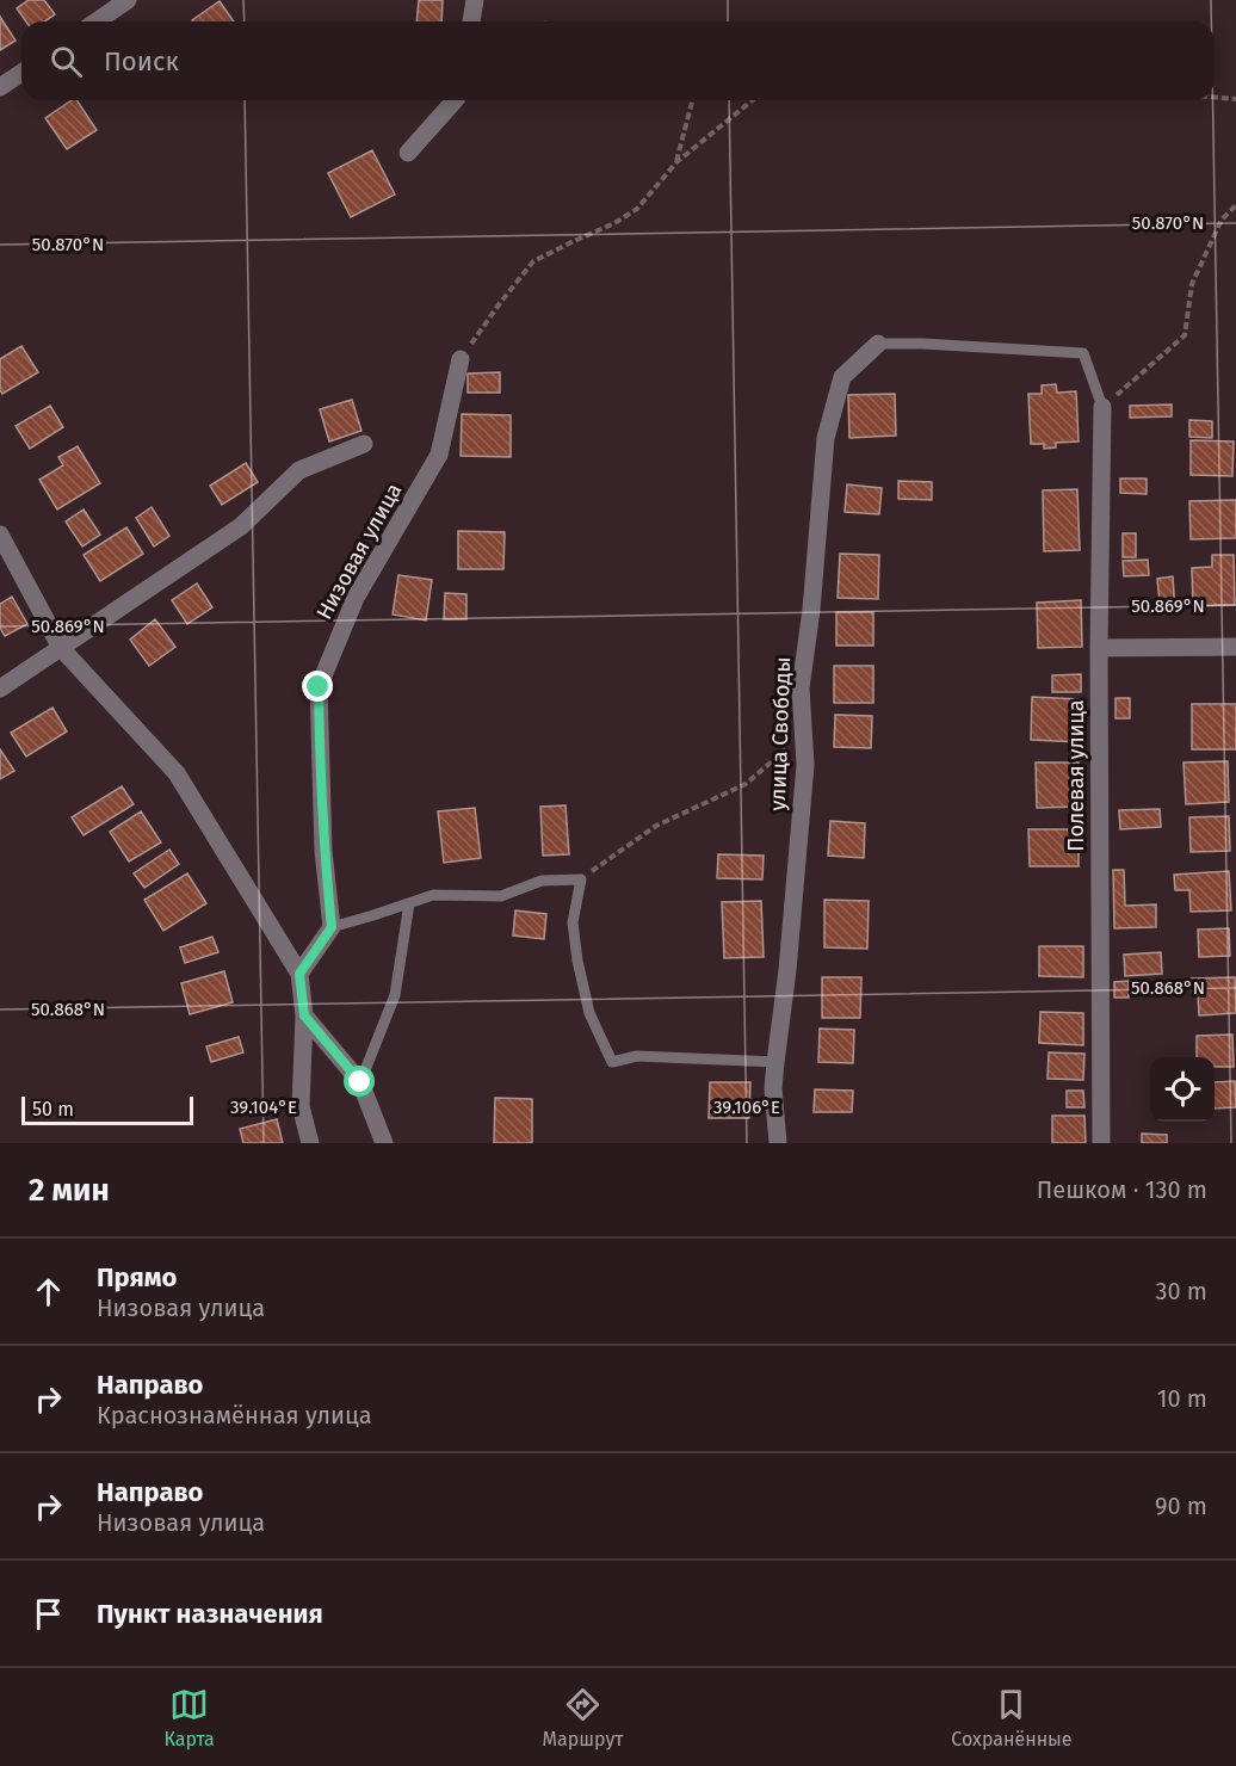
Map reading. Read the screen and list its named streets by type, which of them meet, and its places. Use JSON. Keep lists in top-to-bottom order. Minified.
{"streets":{"street":["Низовая улица","улица Свободы","Полевая улица"]},"scale_bar":"50 m","page":{"search":"Поиск","scale":"50 m","heading":["2 мин","Пешком · 130 m"],"list":[["Прямо","Низовая улица","30 m"],["Направо","Краснознамённая улица","10 m"],["Направо","Низовая улица","90 m"],"Пункт назначения"],"nav":["Карта","Маршрут","Сохранённые"]},"coordinates":["50.870°N","50.869°N","50.868°N","39.104°E","39.106°E"]}
